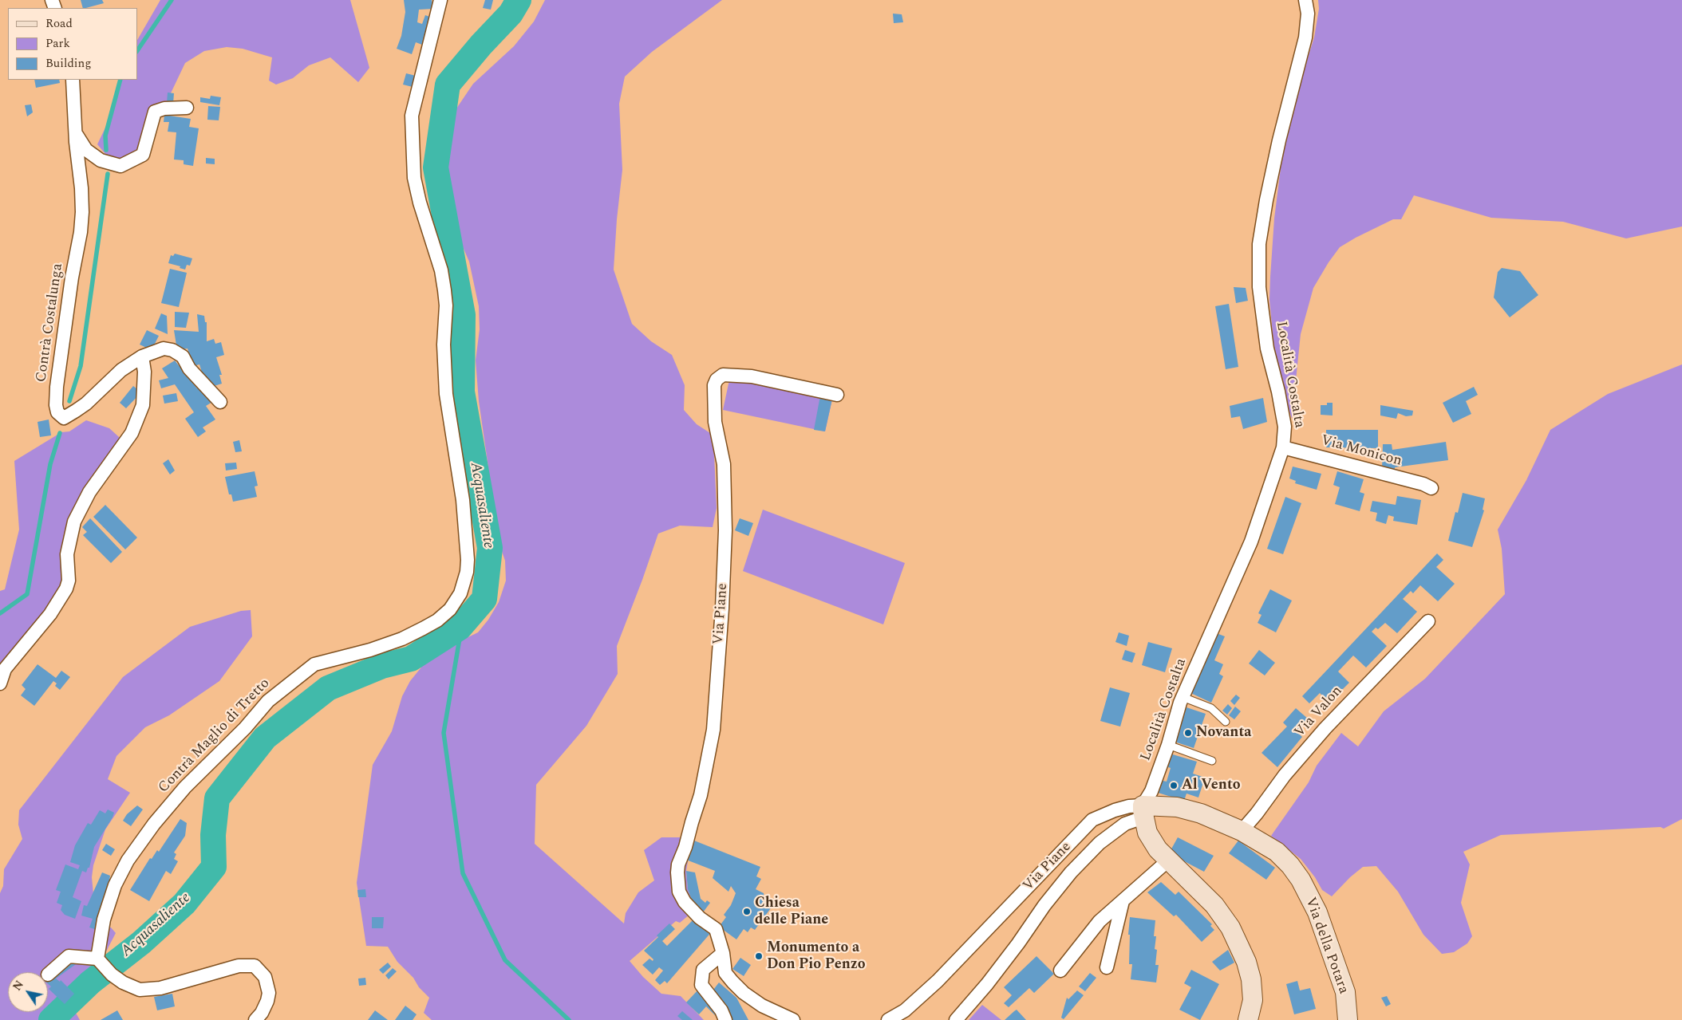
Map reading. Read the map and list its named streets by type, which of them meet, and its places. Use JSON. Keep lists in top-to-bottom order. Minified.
{"streets":{"street":["Contrà Costalunga","Località Costalta","Via Monicon","Via Piane","Via Valon","Contrà Maglio di Tretto","Via della Potara"]},"crossings":[["Località Costalta","Via Monicon"],["Località Costalta","Via Piane"],["Via Piane","Via Valon"],["Via Piane","Via della Potara"],["Via Valon","Via della Potara"]],"water":["Acquasaliente"],"places":["Novanta","Al Vento","Chiesa delle Piane","Monumento a Don Pio Penzo"],"legend":["Road","Park","Building"],"north":"top left"}
